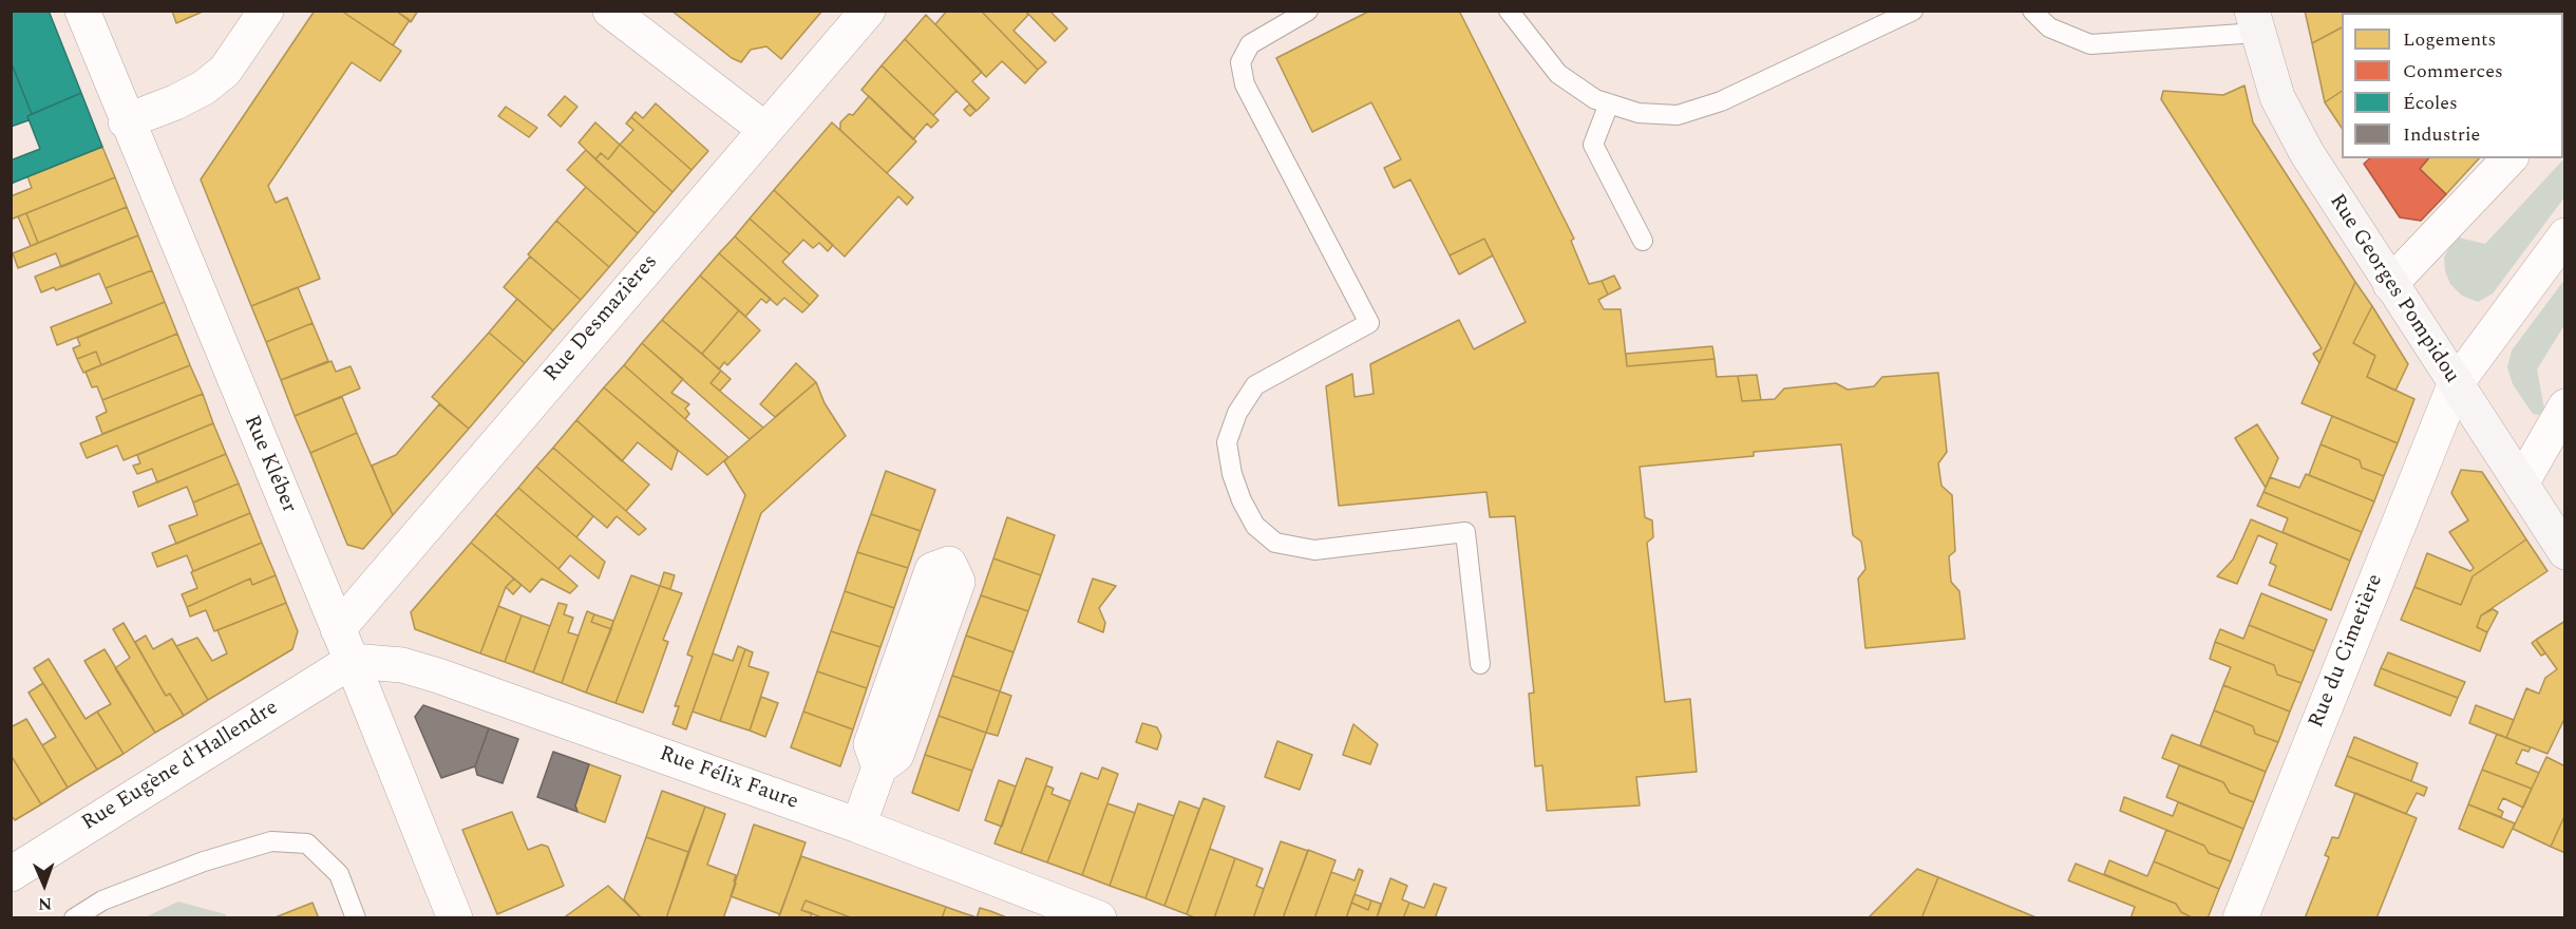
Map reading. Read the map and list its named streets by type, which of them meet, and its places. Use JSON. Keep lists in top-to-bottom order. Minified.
{"streets":{"street":["Rue Georges Pompidou","Rue Desmazières","Rue Kléber","Rue du Cimetière","Rue Eugène d'Hallendre","Rue Félix Faure"]},"crossings":[["Rue Georges Pompidou","Rue du Cimetière"],["Rue Desmazières","Rue Kléber"],["Rue Kléber","Rue Eugène d'Hallendre"],["Rue Kléber","Rue Félix Faure"],["Rue Eugène d'Hallendre","Rue Félix Faure"]],"legend":["Logements","Commerces","Écoles","Industrie"],"north":"bottom"}
